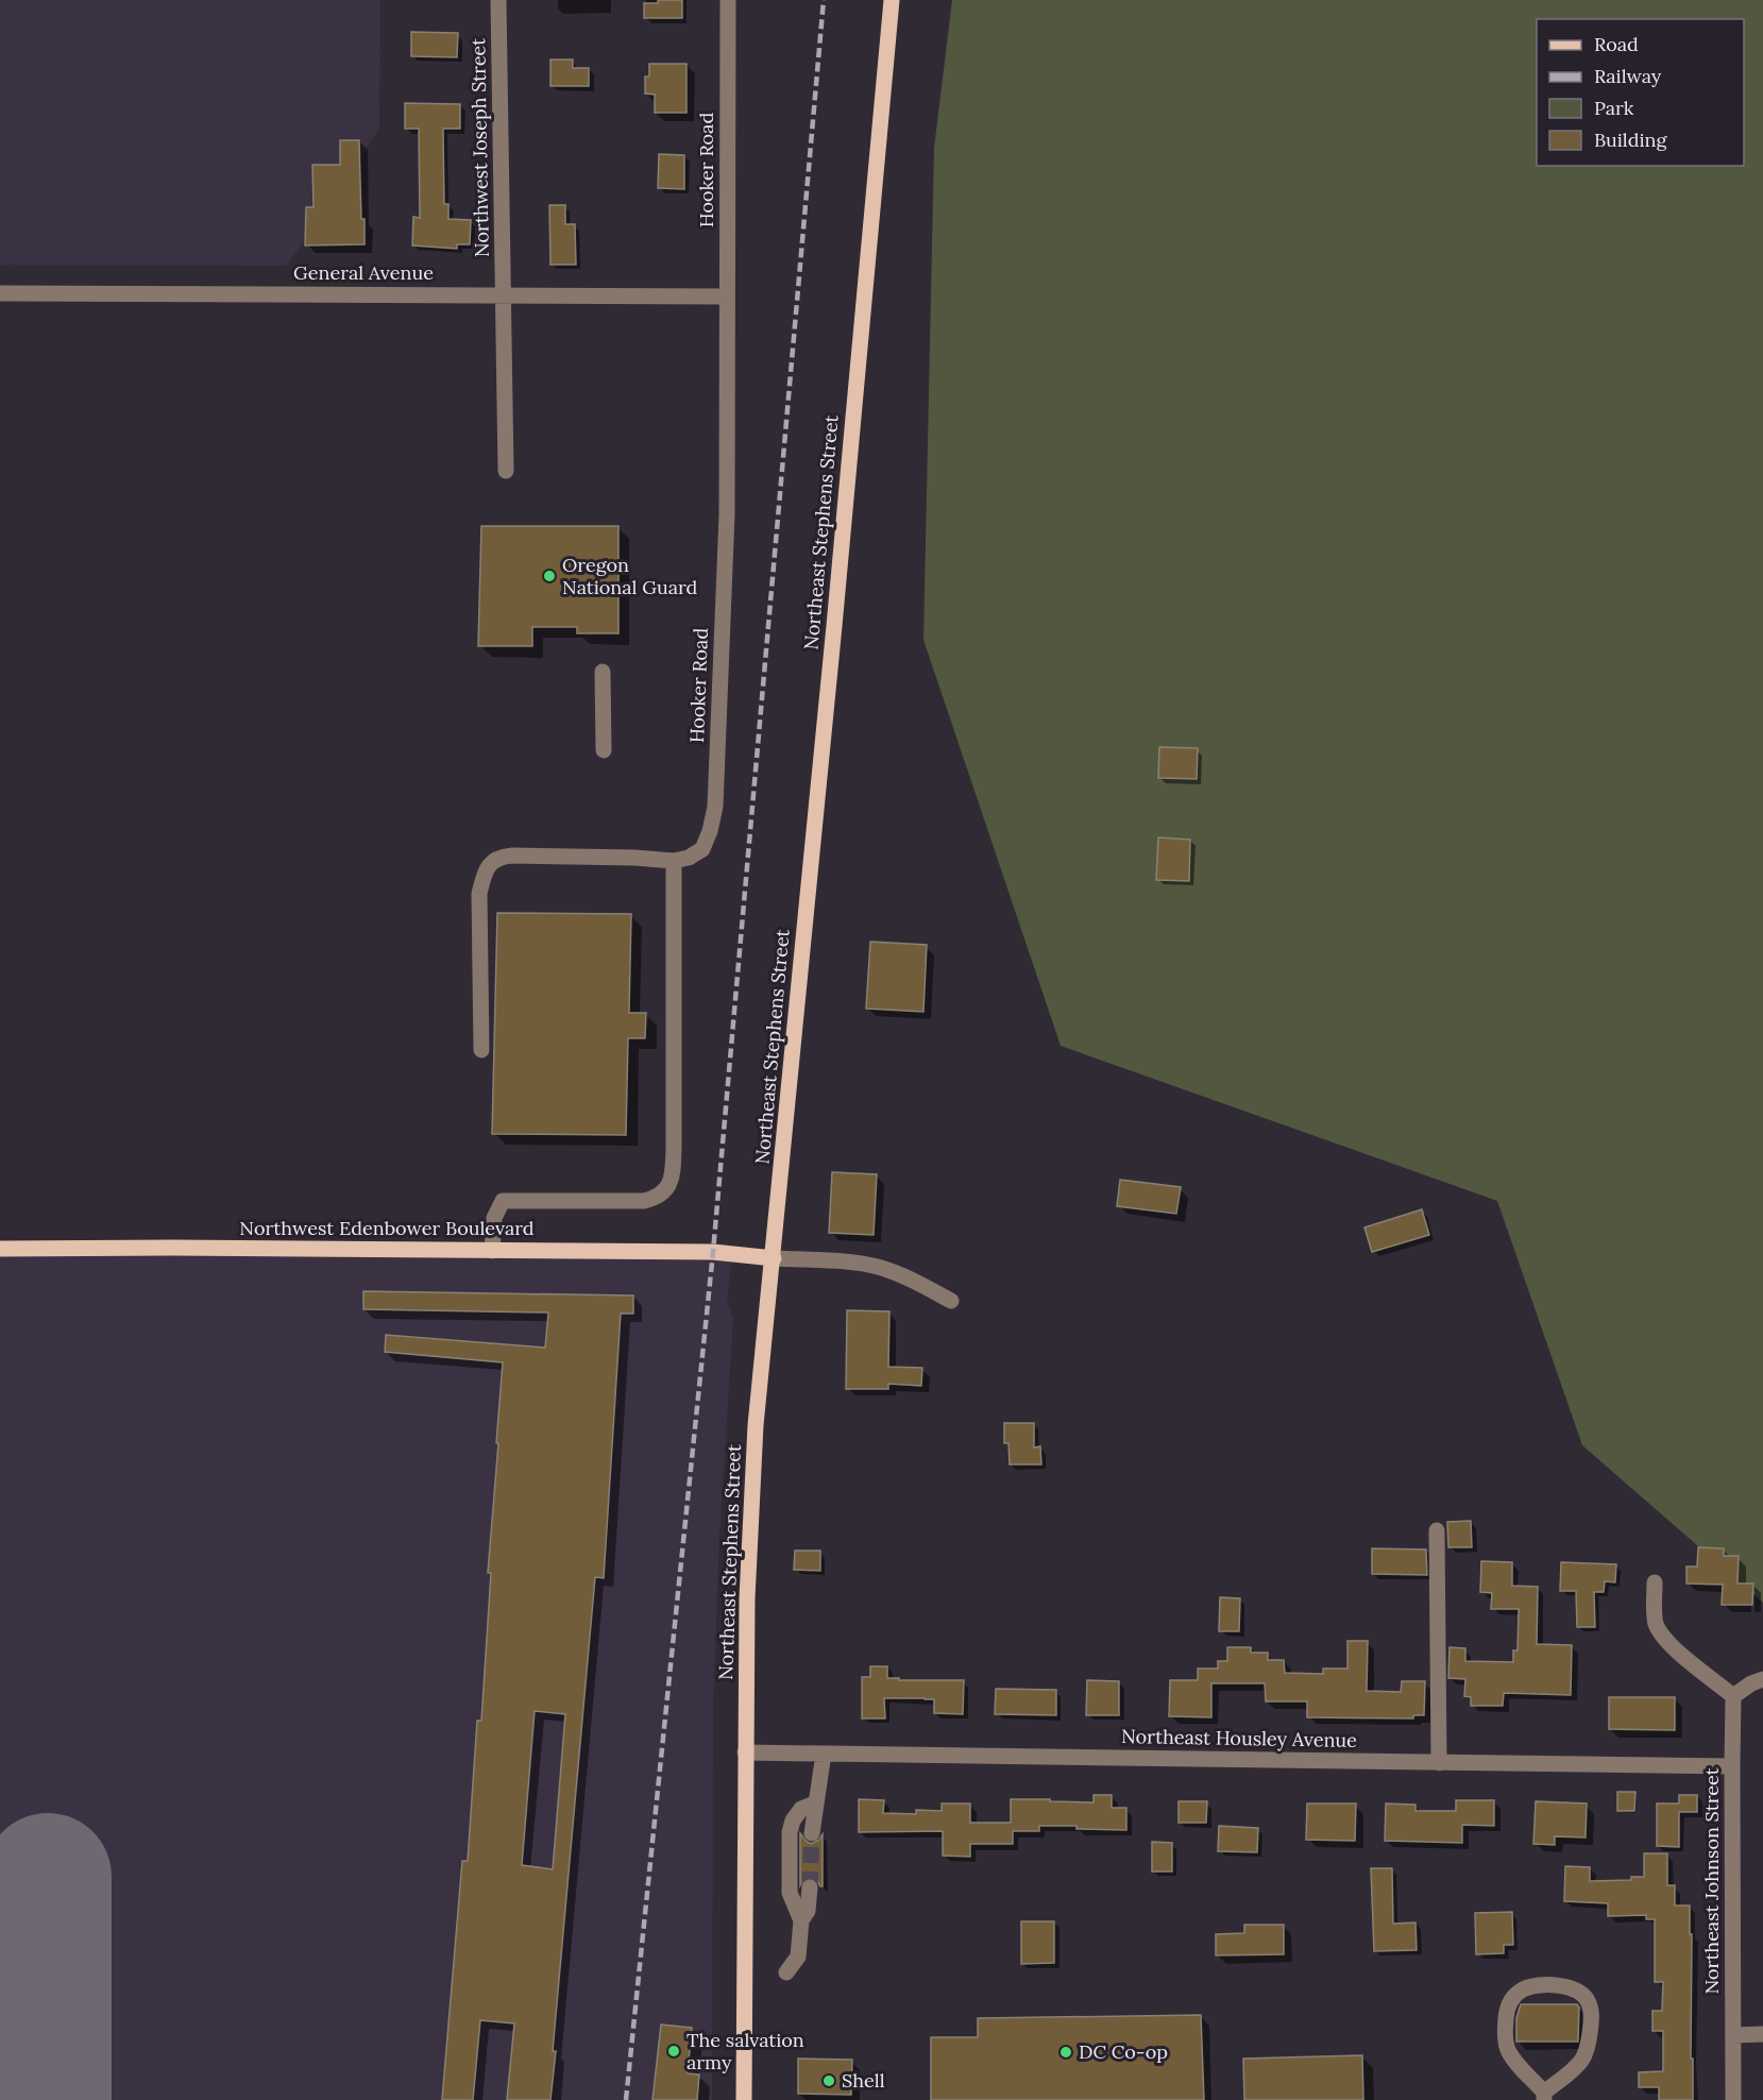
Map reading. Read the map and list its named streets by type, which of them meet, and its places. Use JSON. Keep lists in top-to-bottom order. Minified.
{"streets":{"main road":["Northeast Stephens Street","Northwest Edenbower Boulevard"],"street":["Northwest Joseph Street","Hooker Road","General Avenue","Northeast Housley Avenue","Northeast Johnson Street"]},"crossings":[["Northwest Joseph Street","General Avenue"],["Hooker Road","General Avenue"],["Northeast Stephens Street","Northwest Edenbower Boulevard"],["Northeast Stephens Street","Northeast Housley Avenue"],["Northeast Housley Avenue","Northeast Johnson Street"]],"places":["Oregon National Guard","The salvation army","DC Co-op","Shell"],"legend":["Road","Railway","Park","Building"]}
